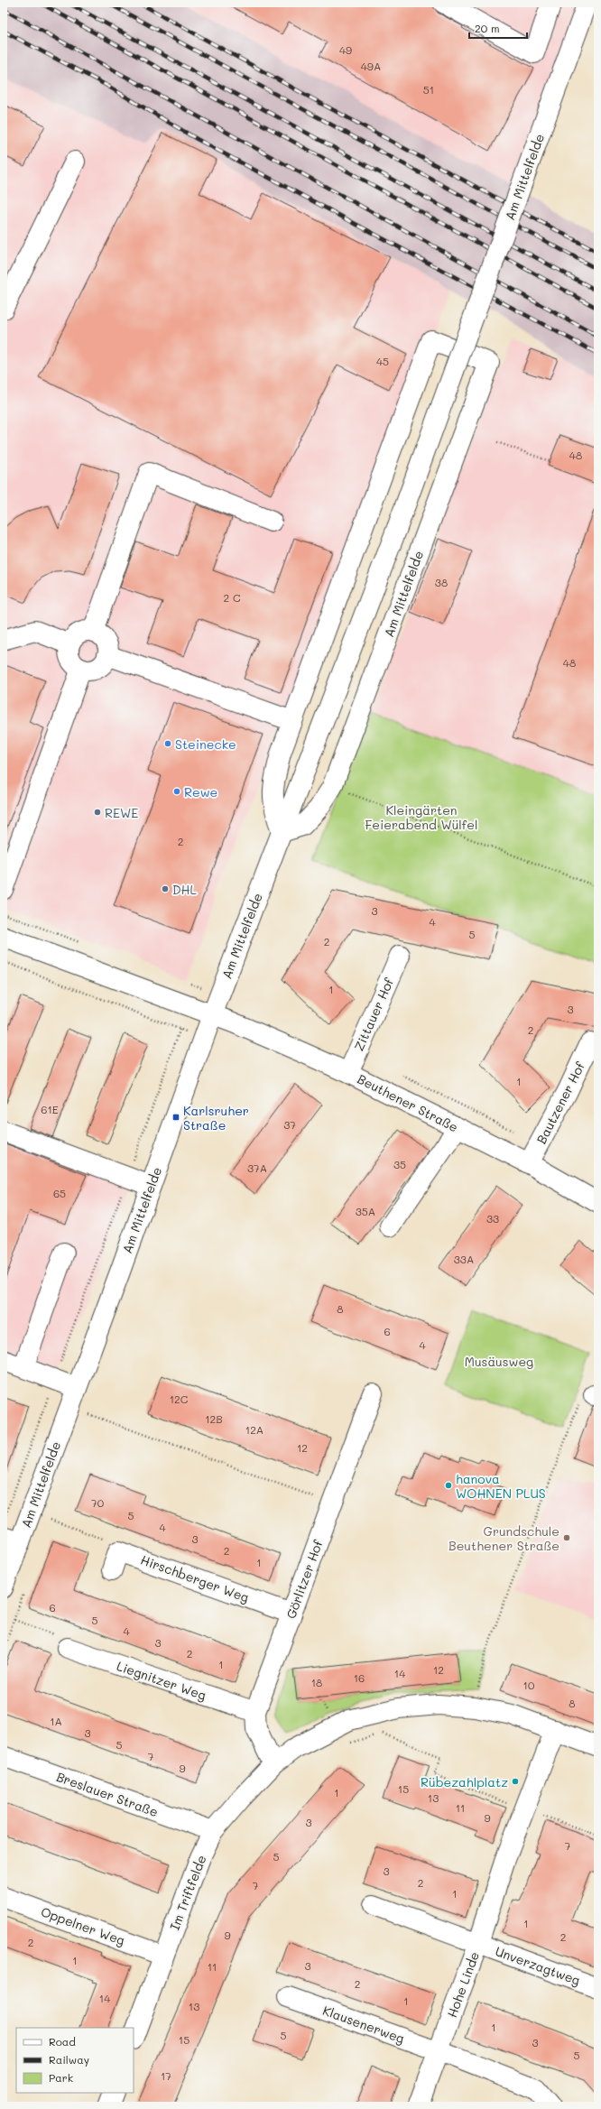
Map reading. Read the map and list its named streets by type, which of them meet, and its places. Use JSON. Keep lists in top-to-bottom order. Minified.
{"streets":{"street":["Am Mittelfelde","Zittauer Hof","Beuthener Straße","Bautzener Hof","Hirschberger Weg","Görlitzer Hof","Liegnitzer Weg","Breslauer Straße","Im Triftfelde","Oppelner Weg","Unverzagtweg","Hohe Linde","Klausenerweg"]},"crossings":[["Am Mittelfelde","Beuthener Straße"],["Zittauer Hof","Beuthener Straße"],["Beuthener Straße","Bautzener Hof"],["Hirschberger Weg","Görlitzer Hof"],["Görlitzer Hof","Liegnitzer Weg"],["Görlitzer Hof","Im Triftfelde"],["Breslauer Straße","Im Triftfelde"],["Im Triftfelde","Oppelner Weg"],["Unverzagtweg","Hohe Linde"],["Hohe Linde","Klausenerweg"]],"parks":["Kleingärten Feierabend Wülfel","Musäusweg"],"places":{"other":["Steinecke","Rewe","REWE","DHL","hanova WOHNEN PLUS","Grundschule Beuthener Straße","Rübezahlplatz"],"transit":["Karlsruher Straße"]},"house_numbers":["49","49A","51","45","48","38","2 C","48","2","3","4","5","2","1","3","2","1","61E","37","35","37A","65","35A","33","33A","8","6","4","12C","12B","12A","12","70","5","4","3","2","1","6","5","4","3","2","1","12","14","16","18","10","8","1A","3","5","7","9","15","1","13","11","9","3","7","5","3","2","7","1","1","9","2","2","1","3","11","2","14","1","13","1","5","15","3","5","17"],"legend":["Road","Railway","Park"],"scale_bar":"20 m"}
